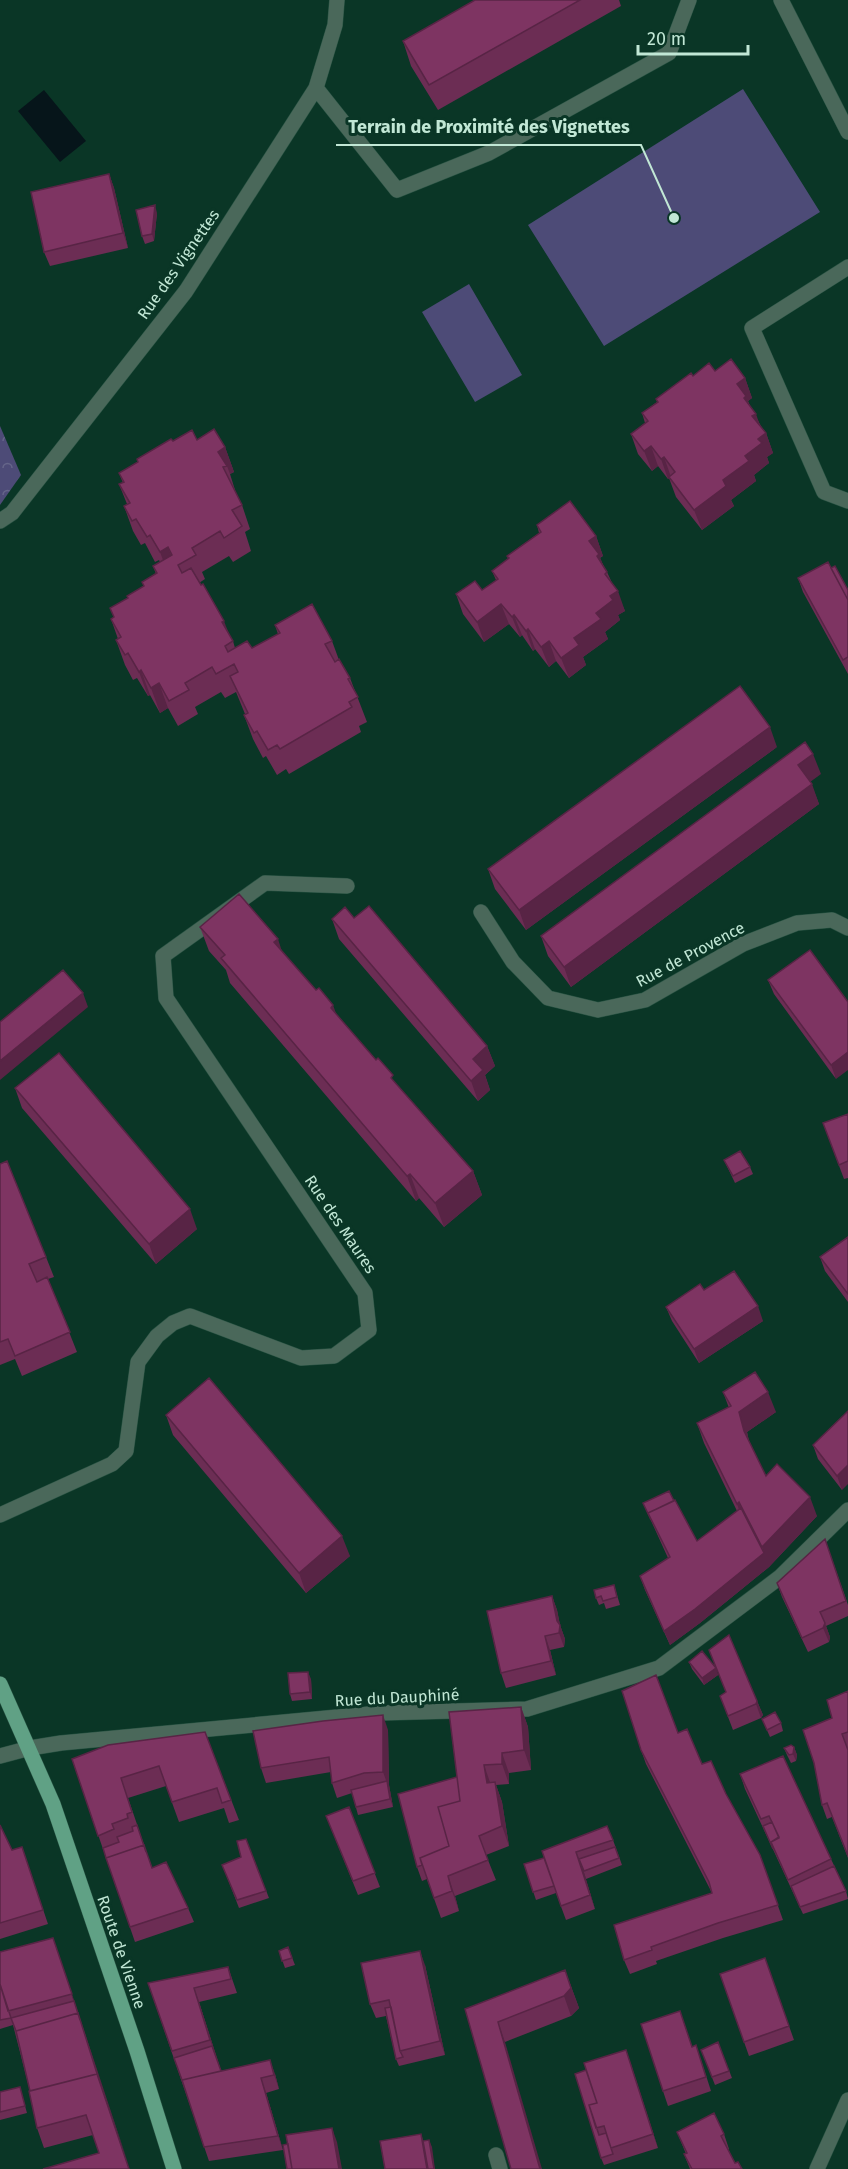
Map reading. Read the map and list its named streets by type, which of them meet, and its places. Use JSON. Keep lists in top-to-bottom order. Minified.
{"streets":{"main road":["Route de Vienne"],"street":["Rue des Vignettes","Rue de Provence","Rue des Maures","Rue du Dauphiné"]},"crossings":[["Rue du Dauphiné","Route de Vienne"]],"places":["Terrain de Proximité des Vignettes"],"scale_bar":"20 m"}
